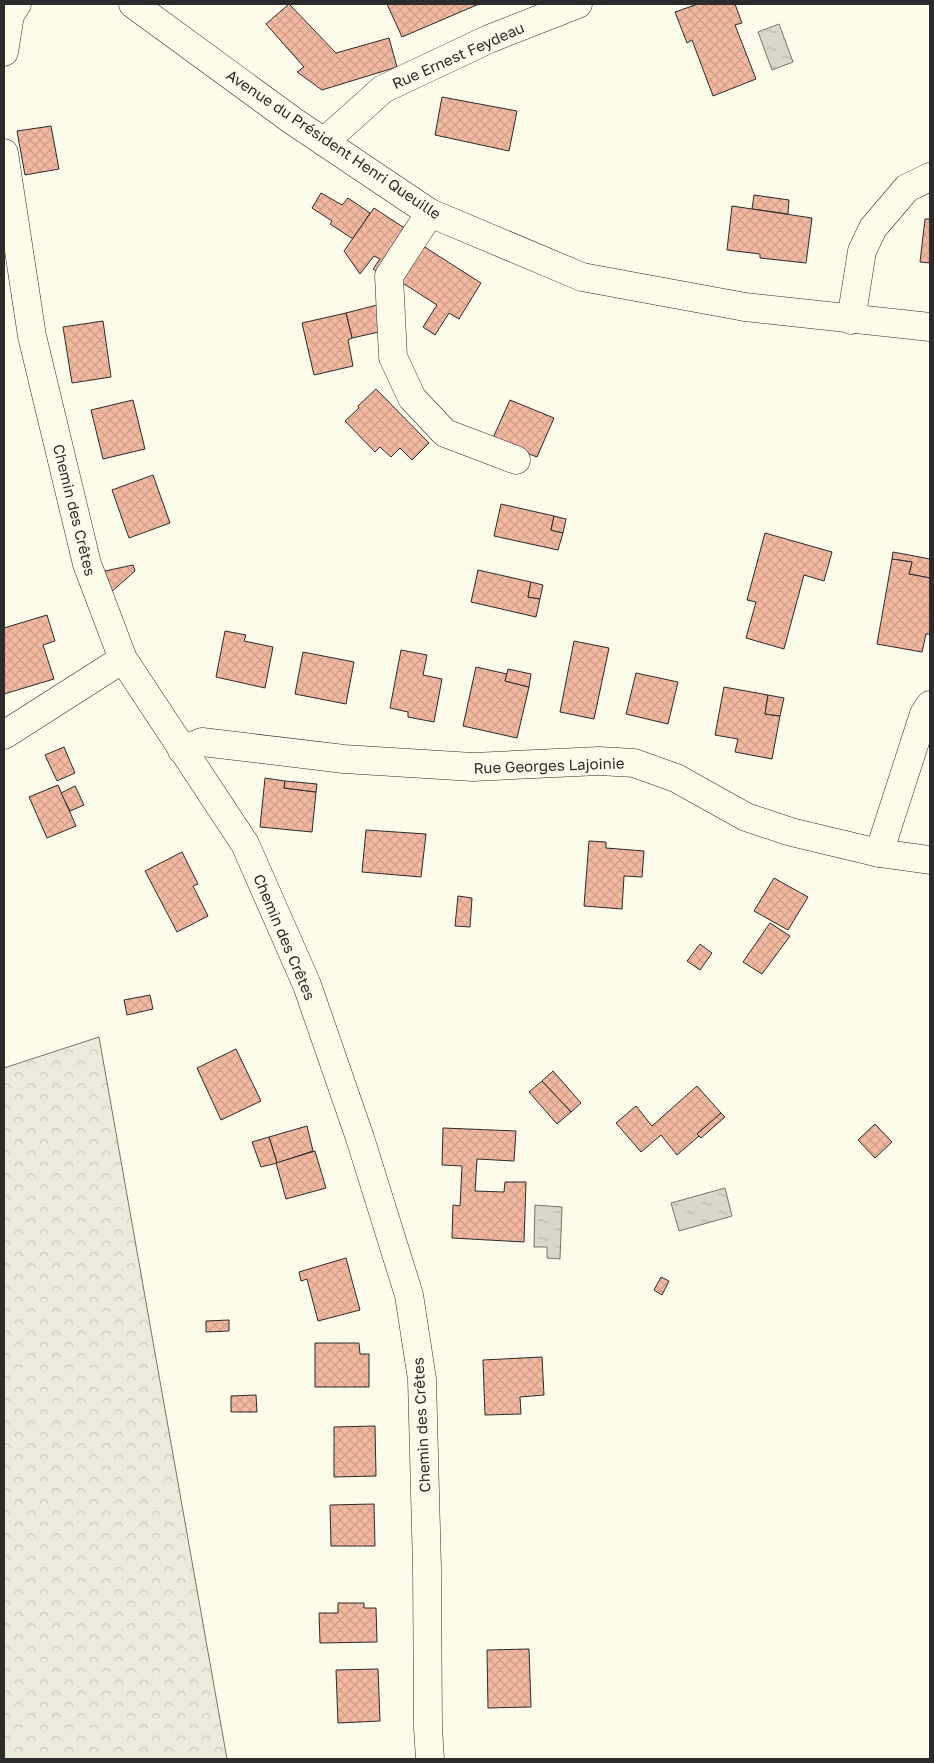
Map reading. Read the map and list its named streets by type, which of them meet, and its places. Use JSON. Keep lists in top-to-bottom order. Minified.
{"streets":{"street":["Rue Ernest Feydeau","Avenue du Président Henri Queuille","Chemin des Crêtes","Rue Georges Lajoinie"]},"crossings":[["Rue Ernest Feydeau","Avenue du Président Henri Queuille"],["Chemin des Crêtes","Rue Georges Lajoinie"]]}
